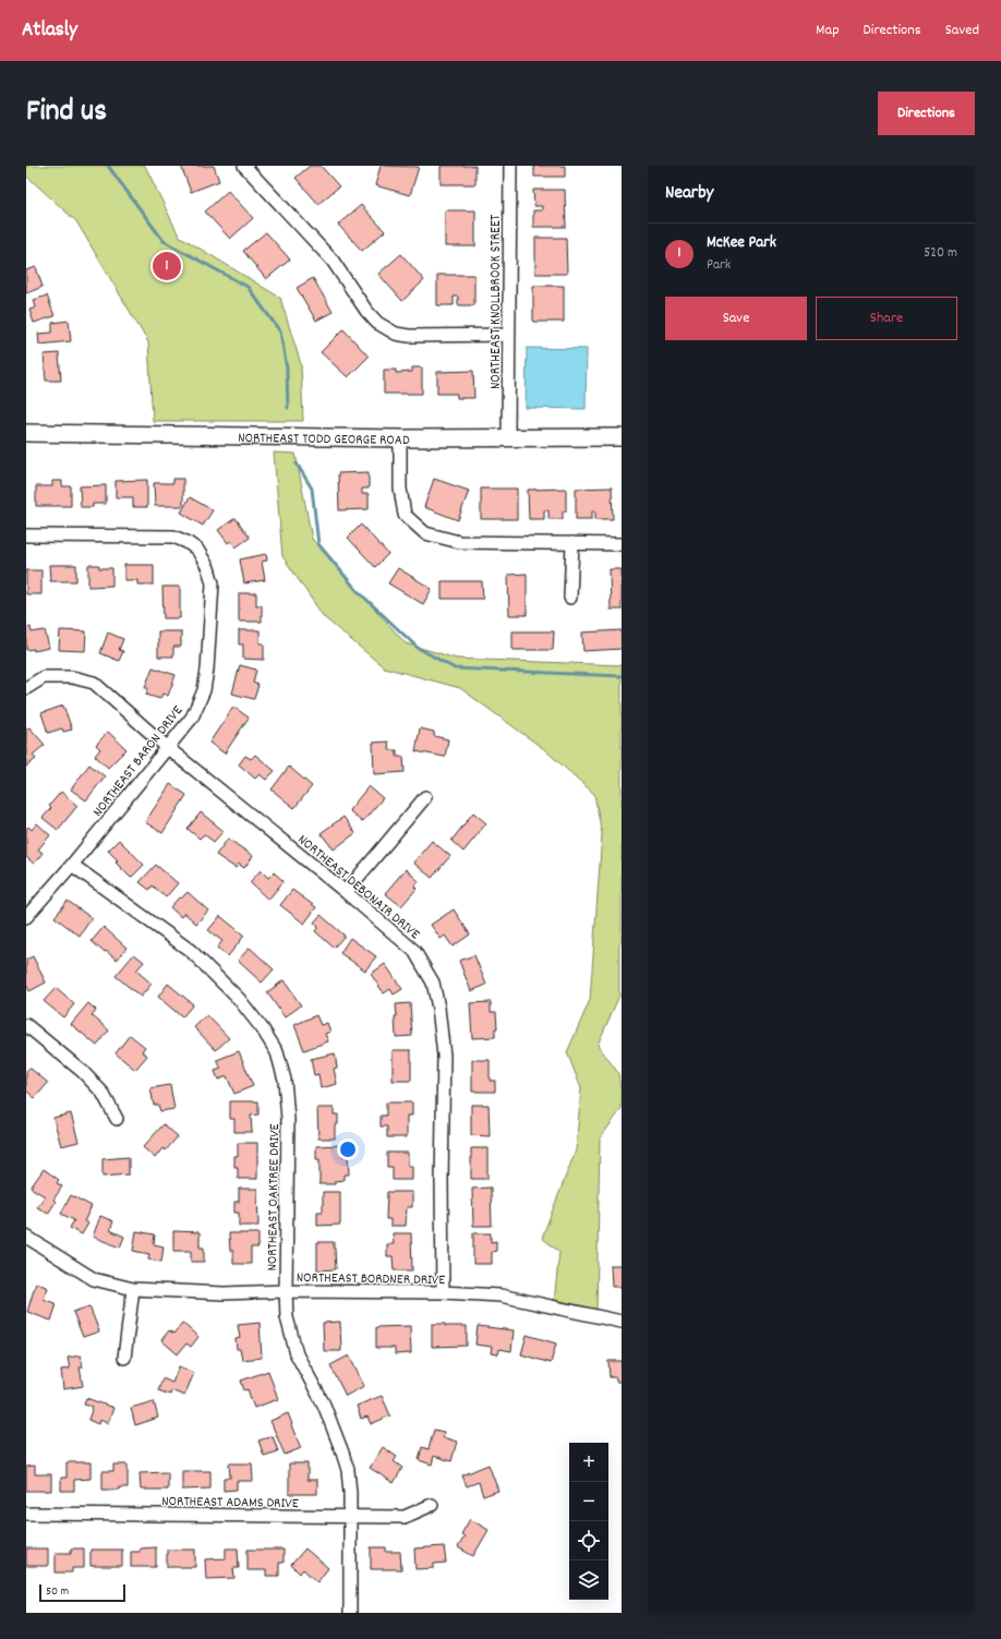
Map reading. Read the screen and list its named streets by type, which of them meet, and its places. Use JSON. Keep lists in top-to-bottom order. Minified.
{"streets":{"main road":["NORTHEAST TODD GEORGE ROAD"],"street":["NORTHEAST KNOLLBROOK STREET","NORTHEAST BARON DRIVE","NORTHEAST DEBONAIR DRIVE","NORTHEAST OAKTREE DRIVE","NORTHEAST BORDNER DRIVE","NORTHEAST ADAMS DRIVE"]},"crossings":[["NORTHEAST KNOLLBROOK STREET","NORTHEAST TODD GEORGE ROAD"],["NORTHEAST BARON DRIVE","NORTHEAST DEBONAIR DRIVE"],["NORTHEAST BARON DRIVE","NORTHEAST OAKTREE DRIVE"],["NORTHEAST DEBONAIR DRIVE","NORTHEAST BORDNER DRIVE"],["NORTHEAST OAKTREE DRIVE","NORTHEAST BORDNER DRIVE"],["NORTHEAST OAKTREE DRIVE","NORTHEAST ADAMS DRIVE"]],"scale_bar":"50 m","page":{"header":"Atlasly","nav":["Map","Directions","Saved"],"title":"Find us","buttons":["Directions",["Save","Share"]],"heading":"Nearby","list":[{"mark":"1","name":"McKee Park","note":"Park","value":"520 m"}],"pins":"1","map_buttons":["+","−"],"scale":"50 m"}}
